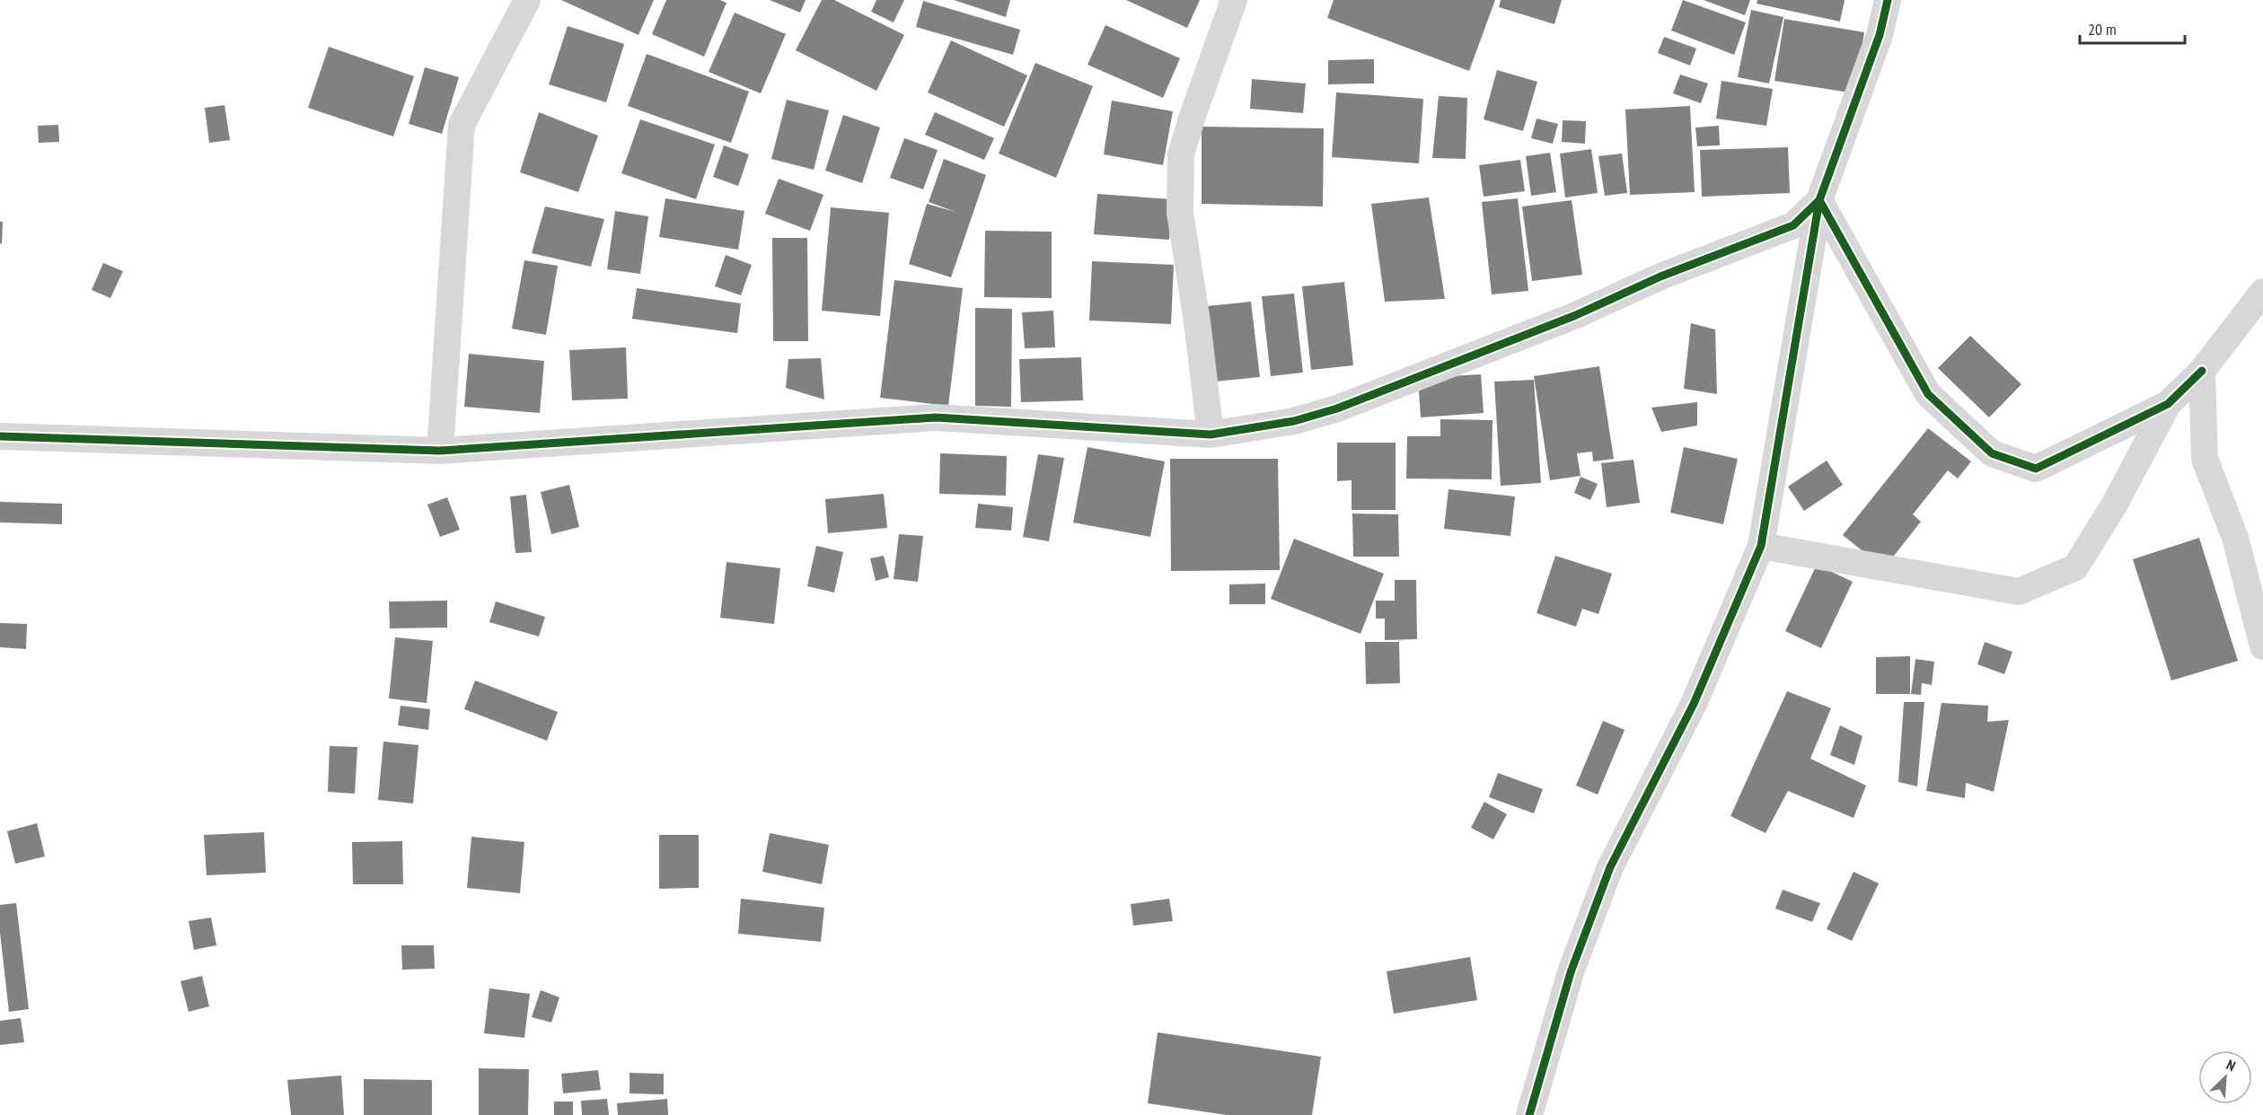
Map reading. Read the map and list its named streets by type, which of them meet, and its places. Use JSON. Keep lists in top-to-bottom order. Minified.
{"scale_bar":"20 m","north":"top right"}
